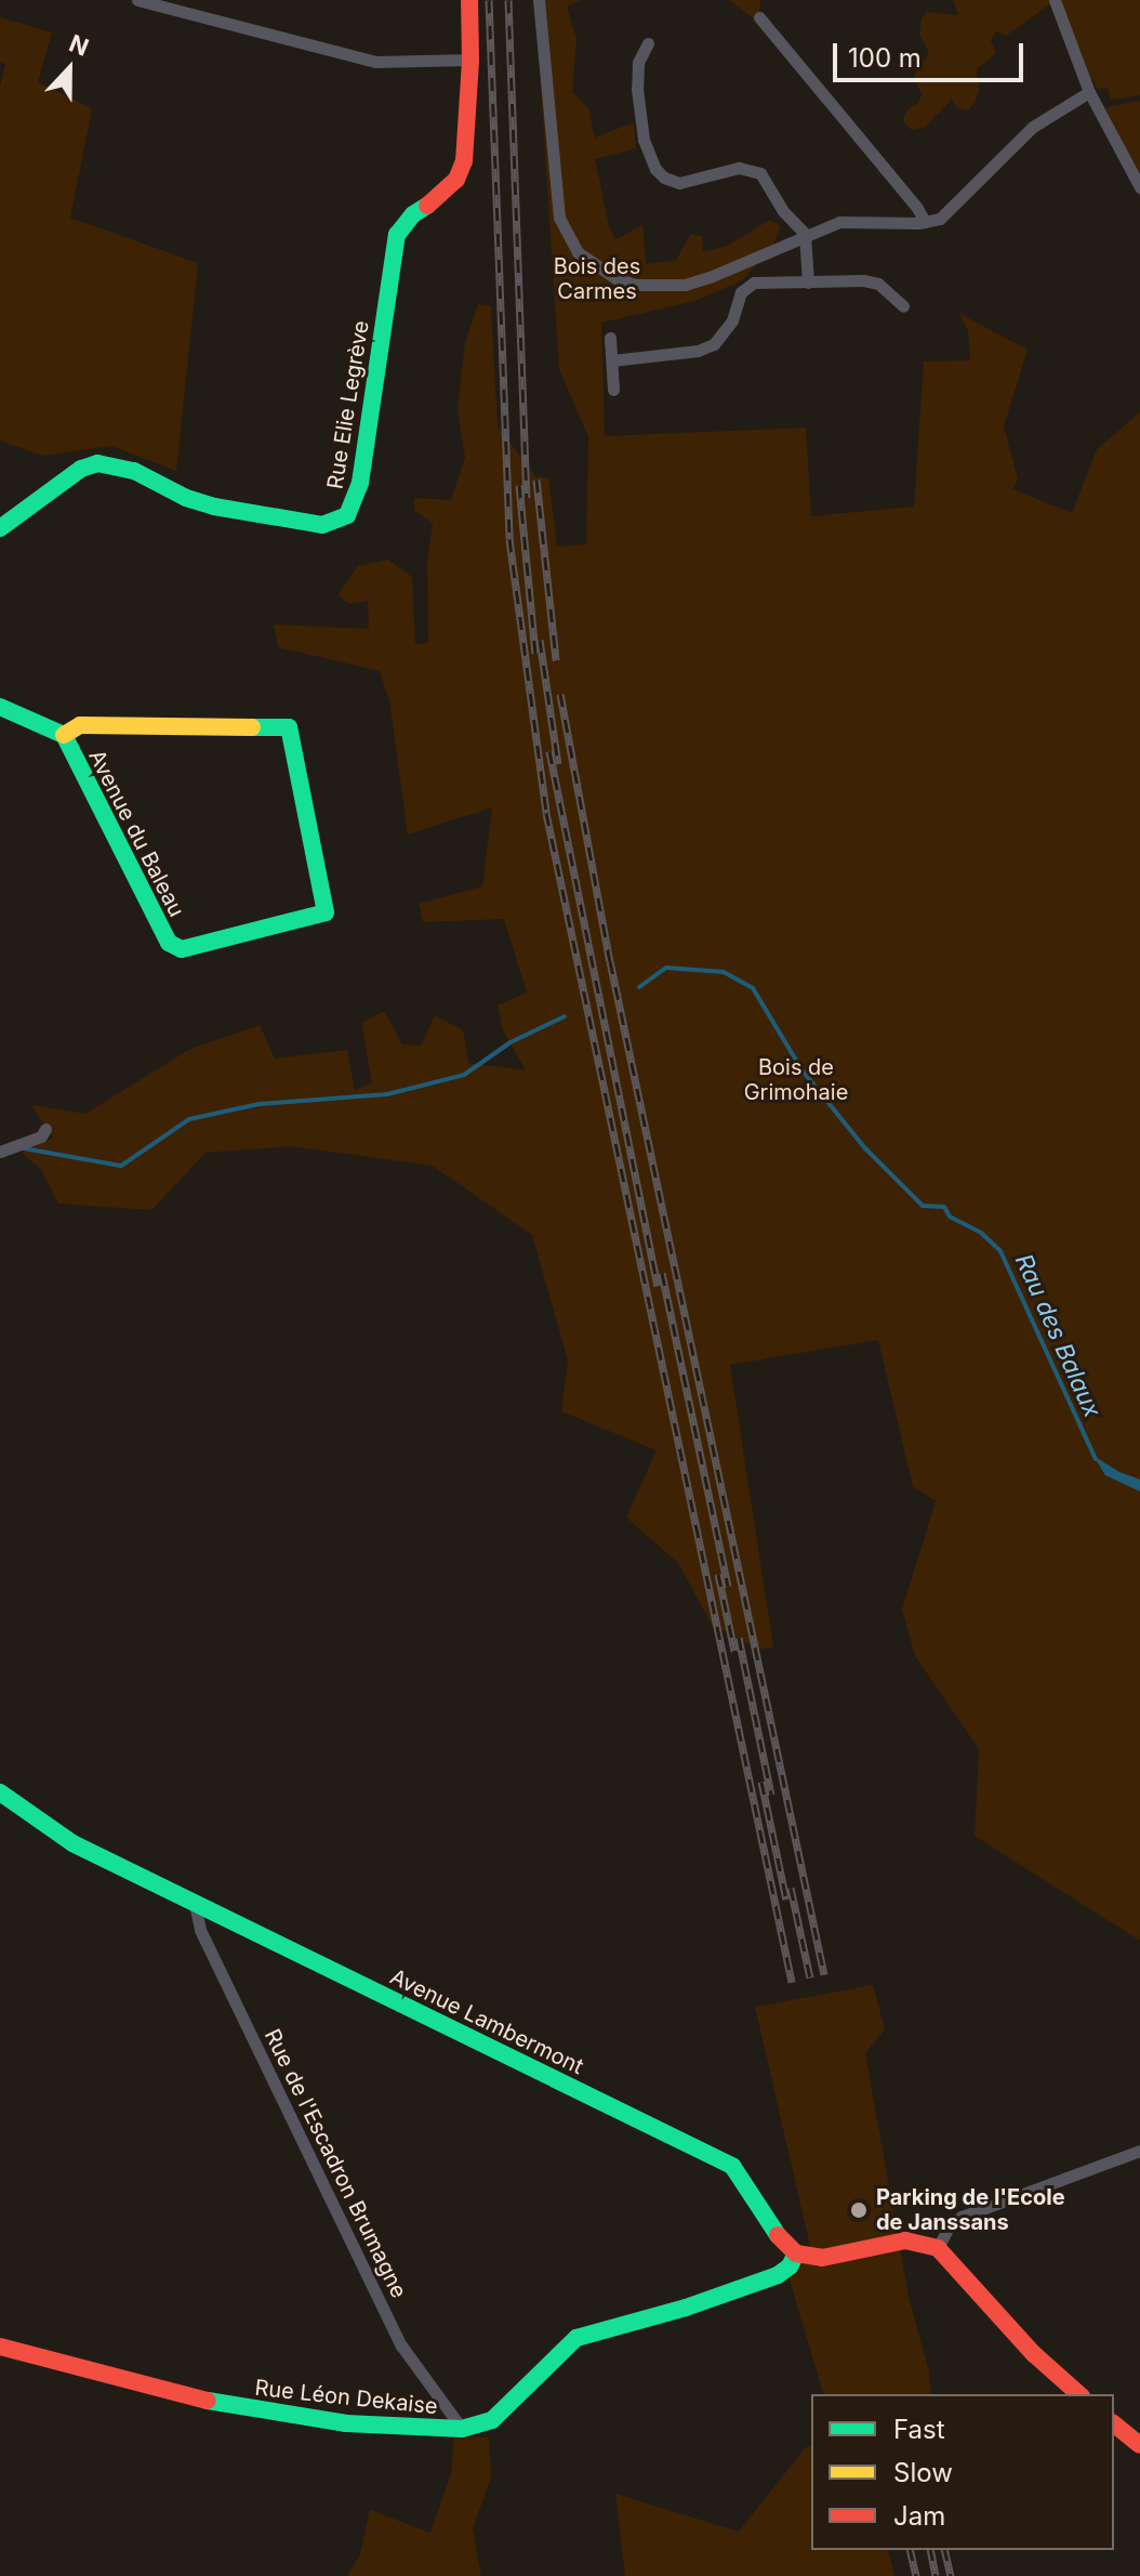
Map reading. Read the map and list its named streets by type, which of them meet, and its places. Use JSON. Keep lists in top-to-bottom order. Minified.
{"streets":{"street":["Rue Elie Legrève","Avenue du Baleau","Avenue Lambermont","Rue de l'Escadron Brumagne","Rue Léon Dekaise"]},"crossings":[["Avenue Lambermont","Rue de l'Escadron Brumagne"],["Avenue Lambermont","Rue Léon Dekaise"],["Rue de l'Escadron Brumagne","Rue Léon Dekaise"]],"water":["Rau des Balaux"],"parks":["Bois des Carmes","Bois de Grimohaie"],"places":["Parking de l'Ecole de Janssans"],"legend":["Fast","Slow","Jam"],"scale_bar":"100 m","north":"top"}
